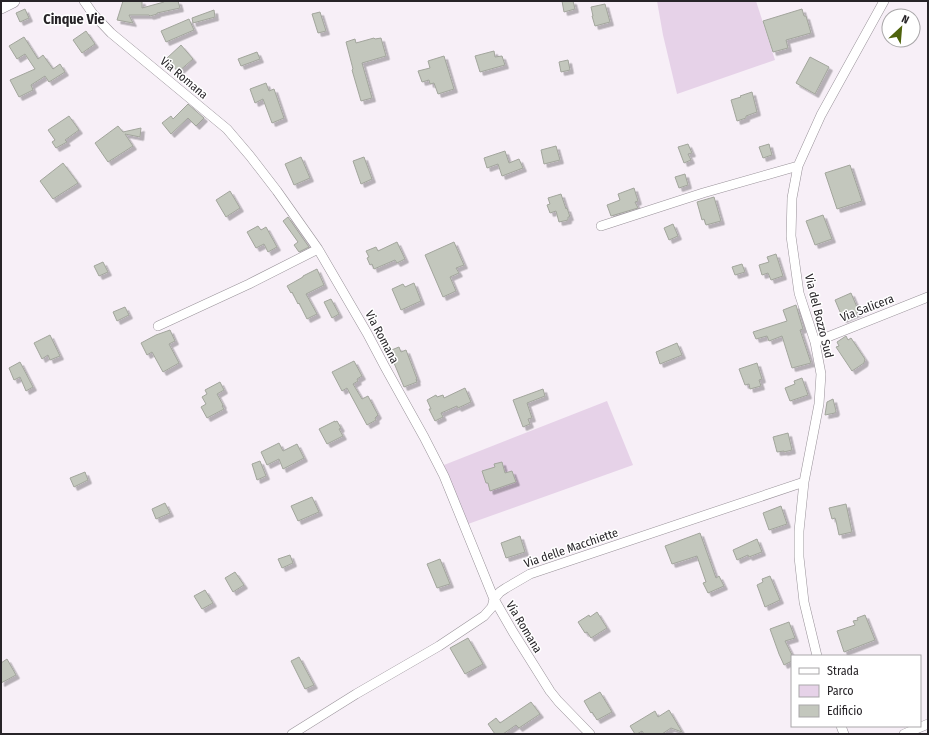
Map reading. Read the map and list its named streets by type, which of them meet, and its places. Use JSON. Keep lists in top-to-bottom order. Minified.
{"streets":{"street":["Via Romana","Via Salicera","Via del Bozzo Sud","Via delle Macchiette"]},"crossings":[["Via Romana","Via delle Macchiette"],["Via Salicera","Via del Bozzo Sud"],["Via del Bozzo Sud","Via delle Macchiette"]],"districts":["Cinque Vie"],"legend":["Strada","Parco","Edificio"],"north":"top right"}
